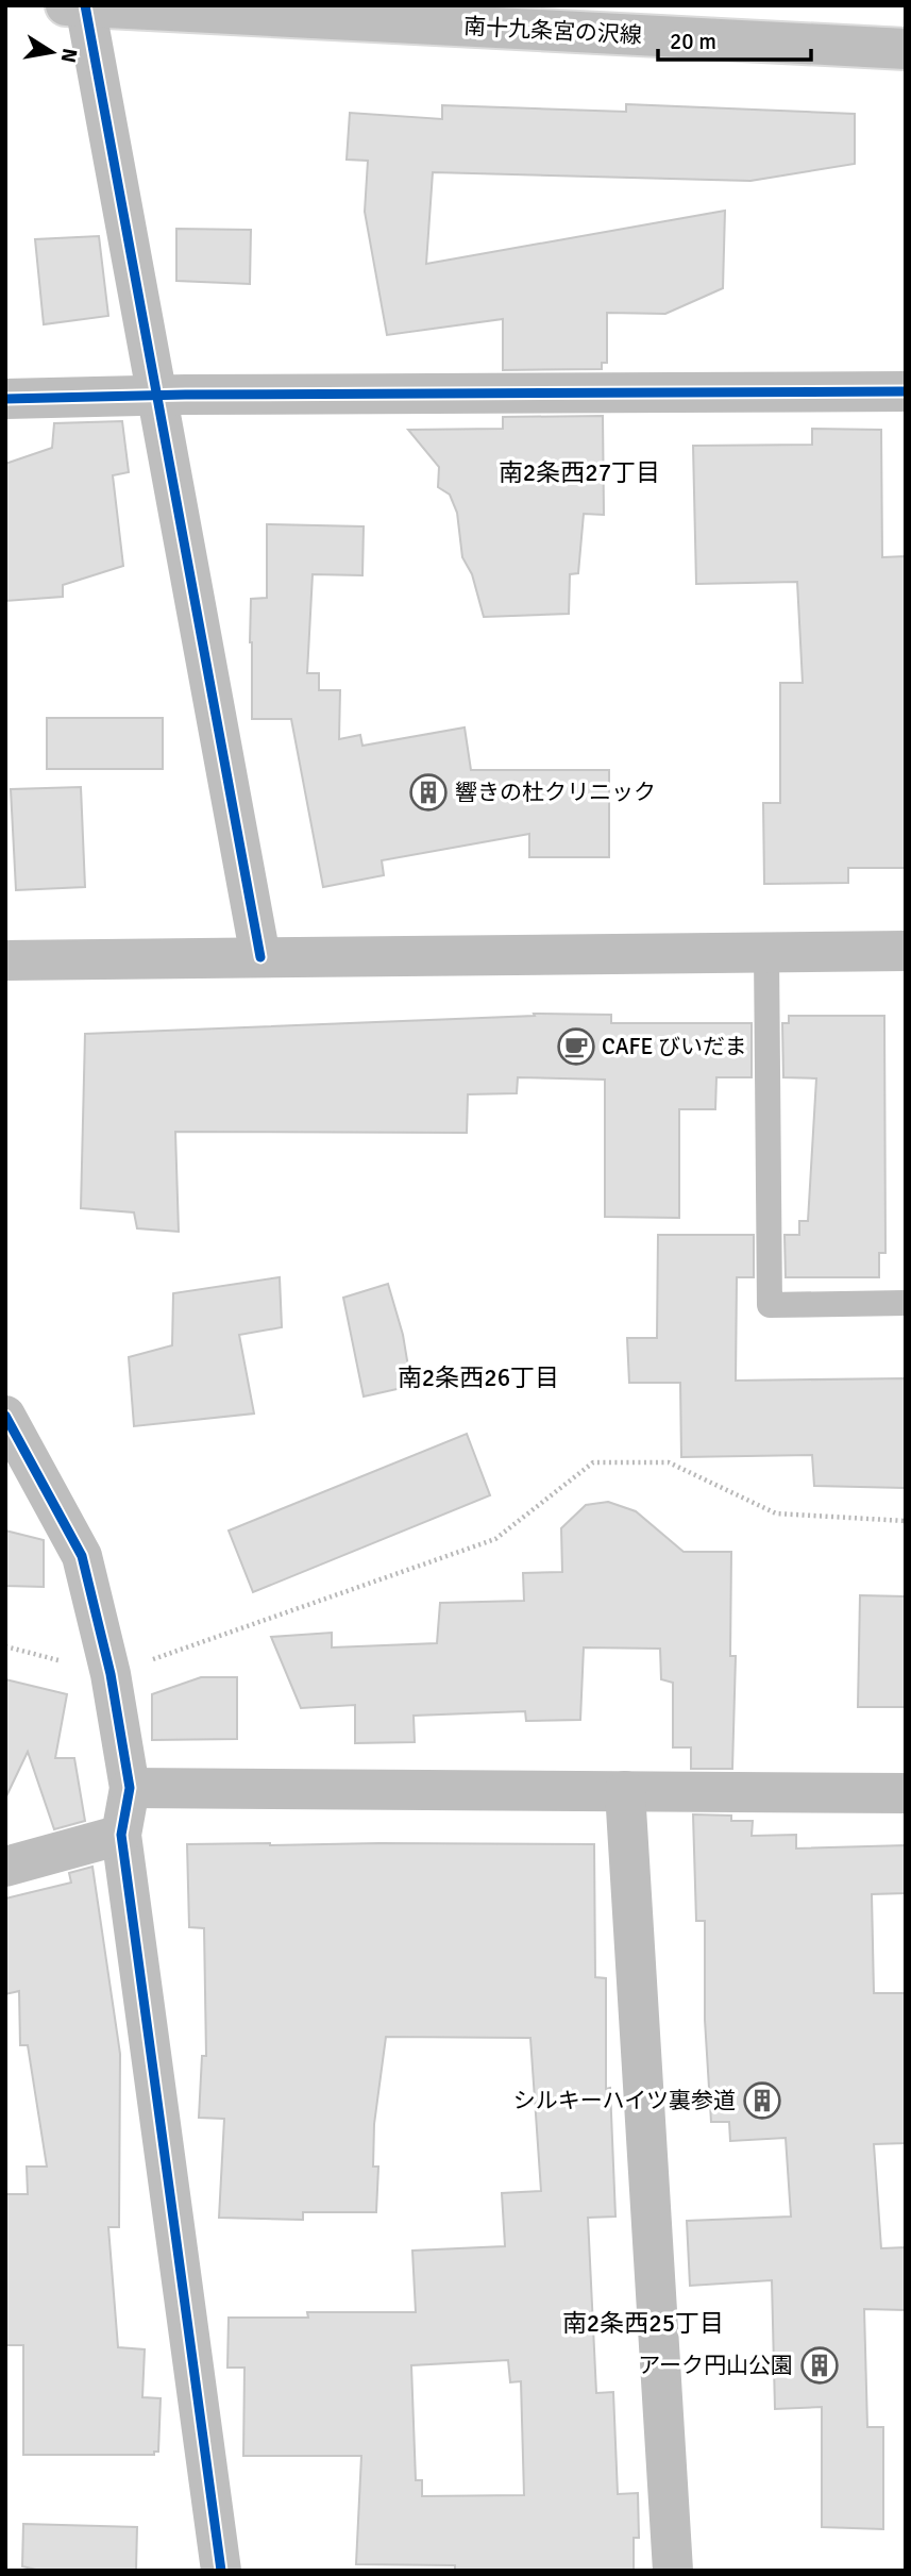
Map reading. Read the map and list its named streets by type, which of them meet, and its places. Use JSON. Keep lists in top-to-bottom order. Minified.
{"streets":{"street":["南十九条宮の沢線"]},"districts":["南2条西27丁目","南2条西26丁目","南2条西25丁目"],"places":{"building":["響きの杜クリニック","シルキーハイツ裏参道","アーク円山公園"],"cafe":["CAFE びいだま"]},"scale_bar":"20 m","north":"right"}
